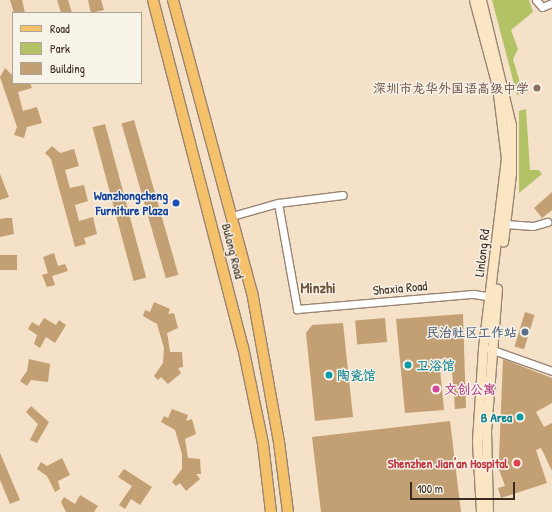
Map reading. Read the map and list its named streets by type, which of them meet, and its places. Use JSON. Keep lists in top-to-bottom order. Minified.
{"streets":{"main road":["Bulong Road","Linlong Rd"],"street":["Shaxia Road"]},"crossings":[["Linlong Rd","Shaxia Road"]],"districts":["Minzhi"],"places":["深圳市龙华外国语高级中学","Wanzhongcheng Furniture Plaza","民治社区工作站","卫浴馆","陶瓷馆","文创公寓","B Area","Shenzhen Jian'an Hospital"],"legend":["Road","Park","Building"],"scale_bar":"100 m"}
